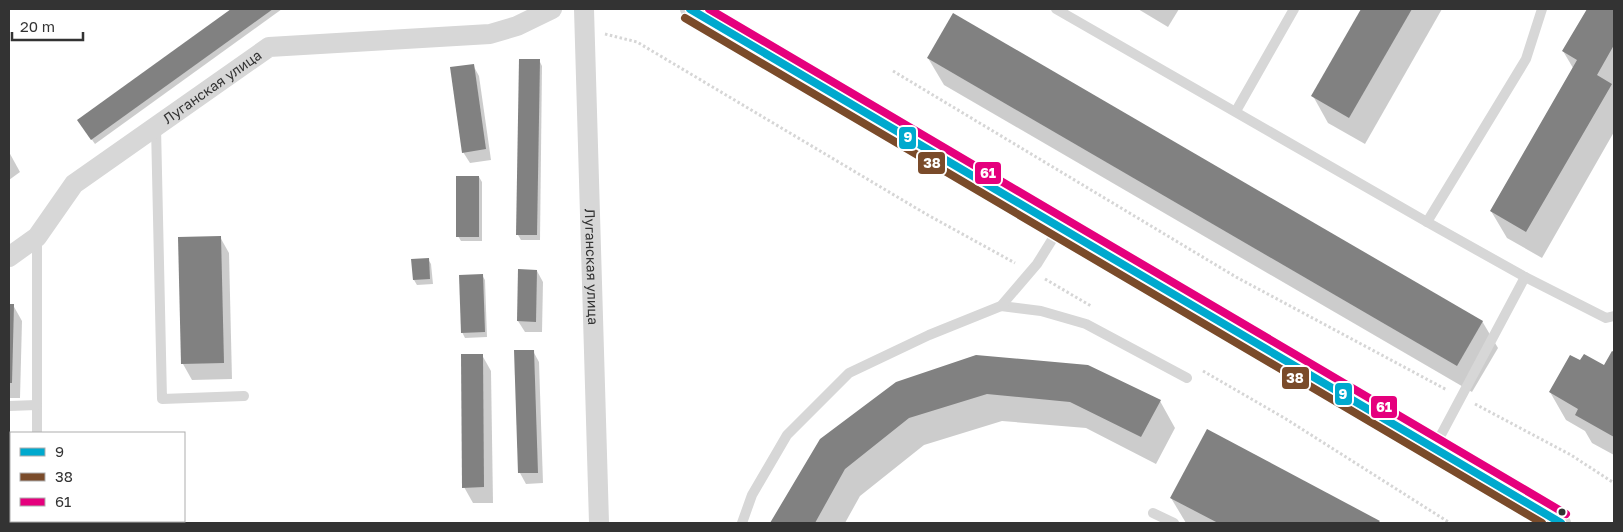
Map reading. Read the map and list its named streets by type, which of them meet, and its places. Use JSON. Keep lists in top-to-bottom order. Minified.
{"streets":{"street":["Луганская улица"]},"lines":["transit line 9","transit line 61","transit line 38"],"legend":["9","38","61"],"scale_bar":"20 m"}
